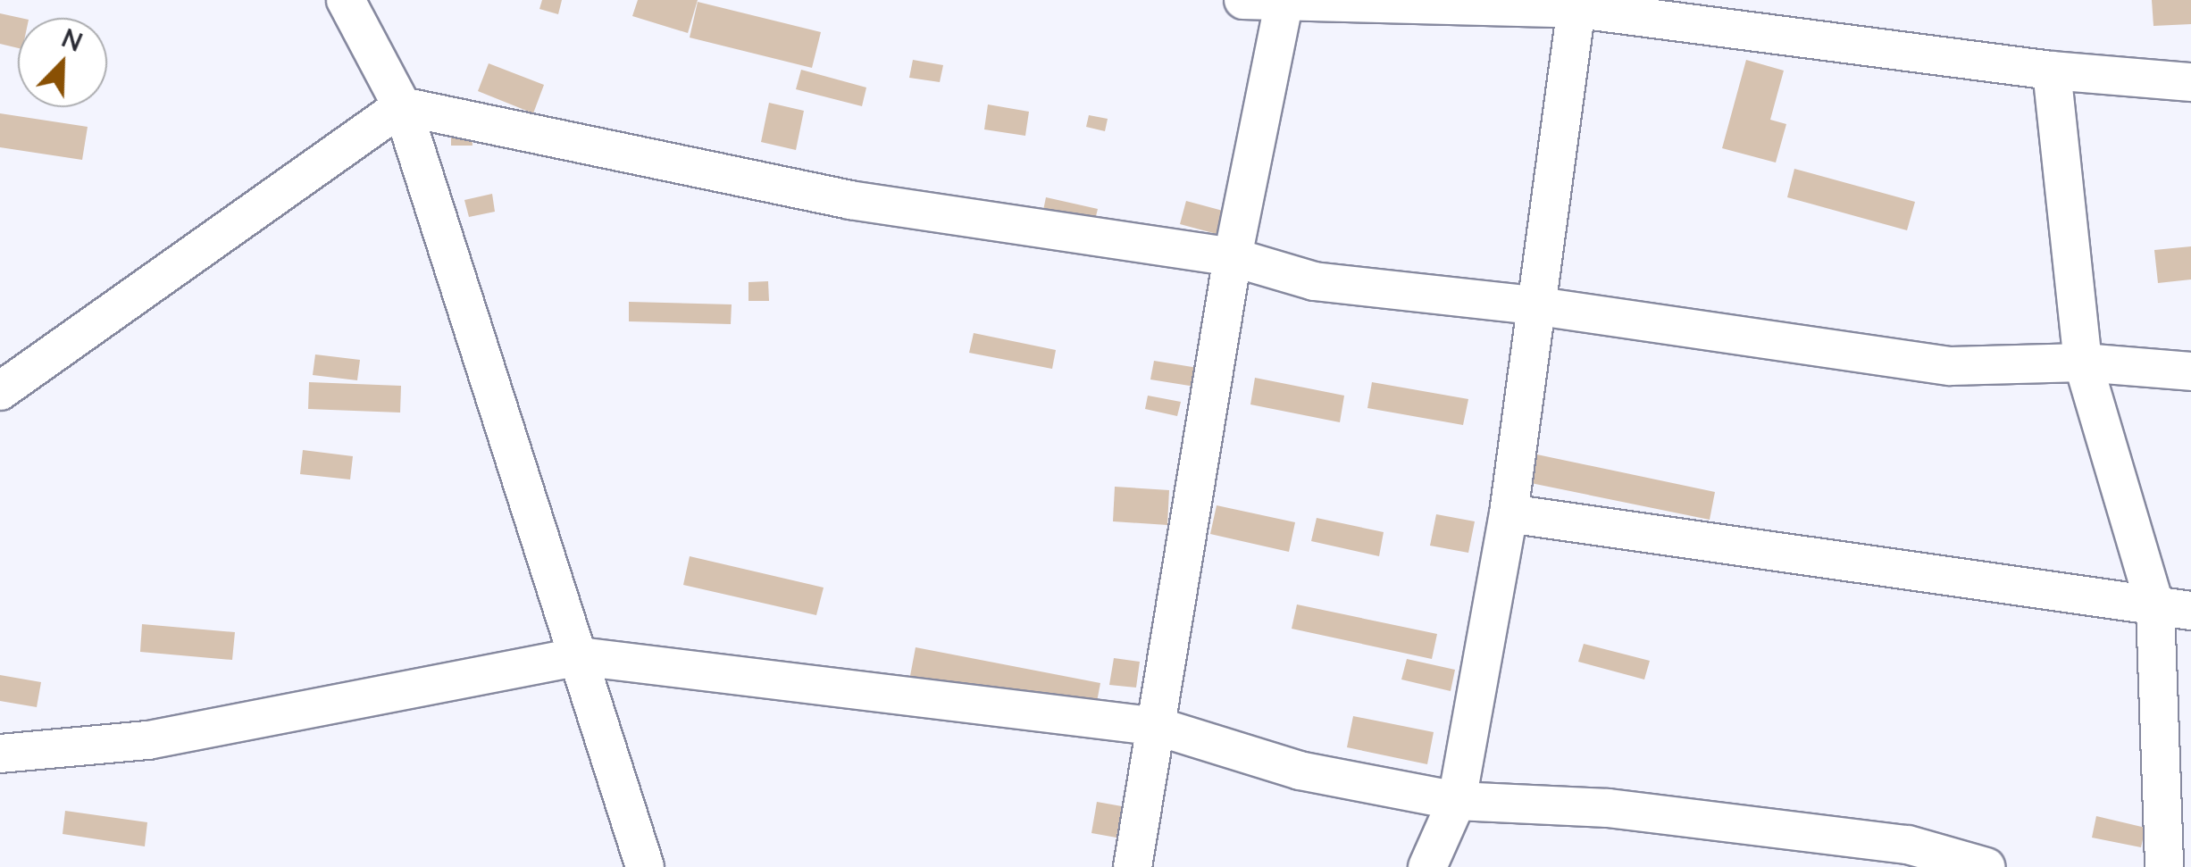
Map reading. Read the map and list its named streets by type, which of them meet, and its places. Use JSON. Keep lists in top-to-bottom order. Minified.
{"north":"top right"}
